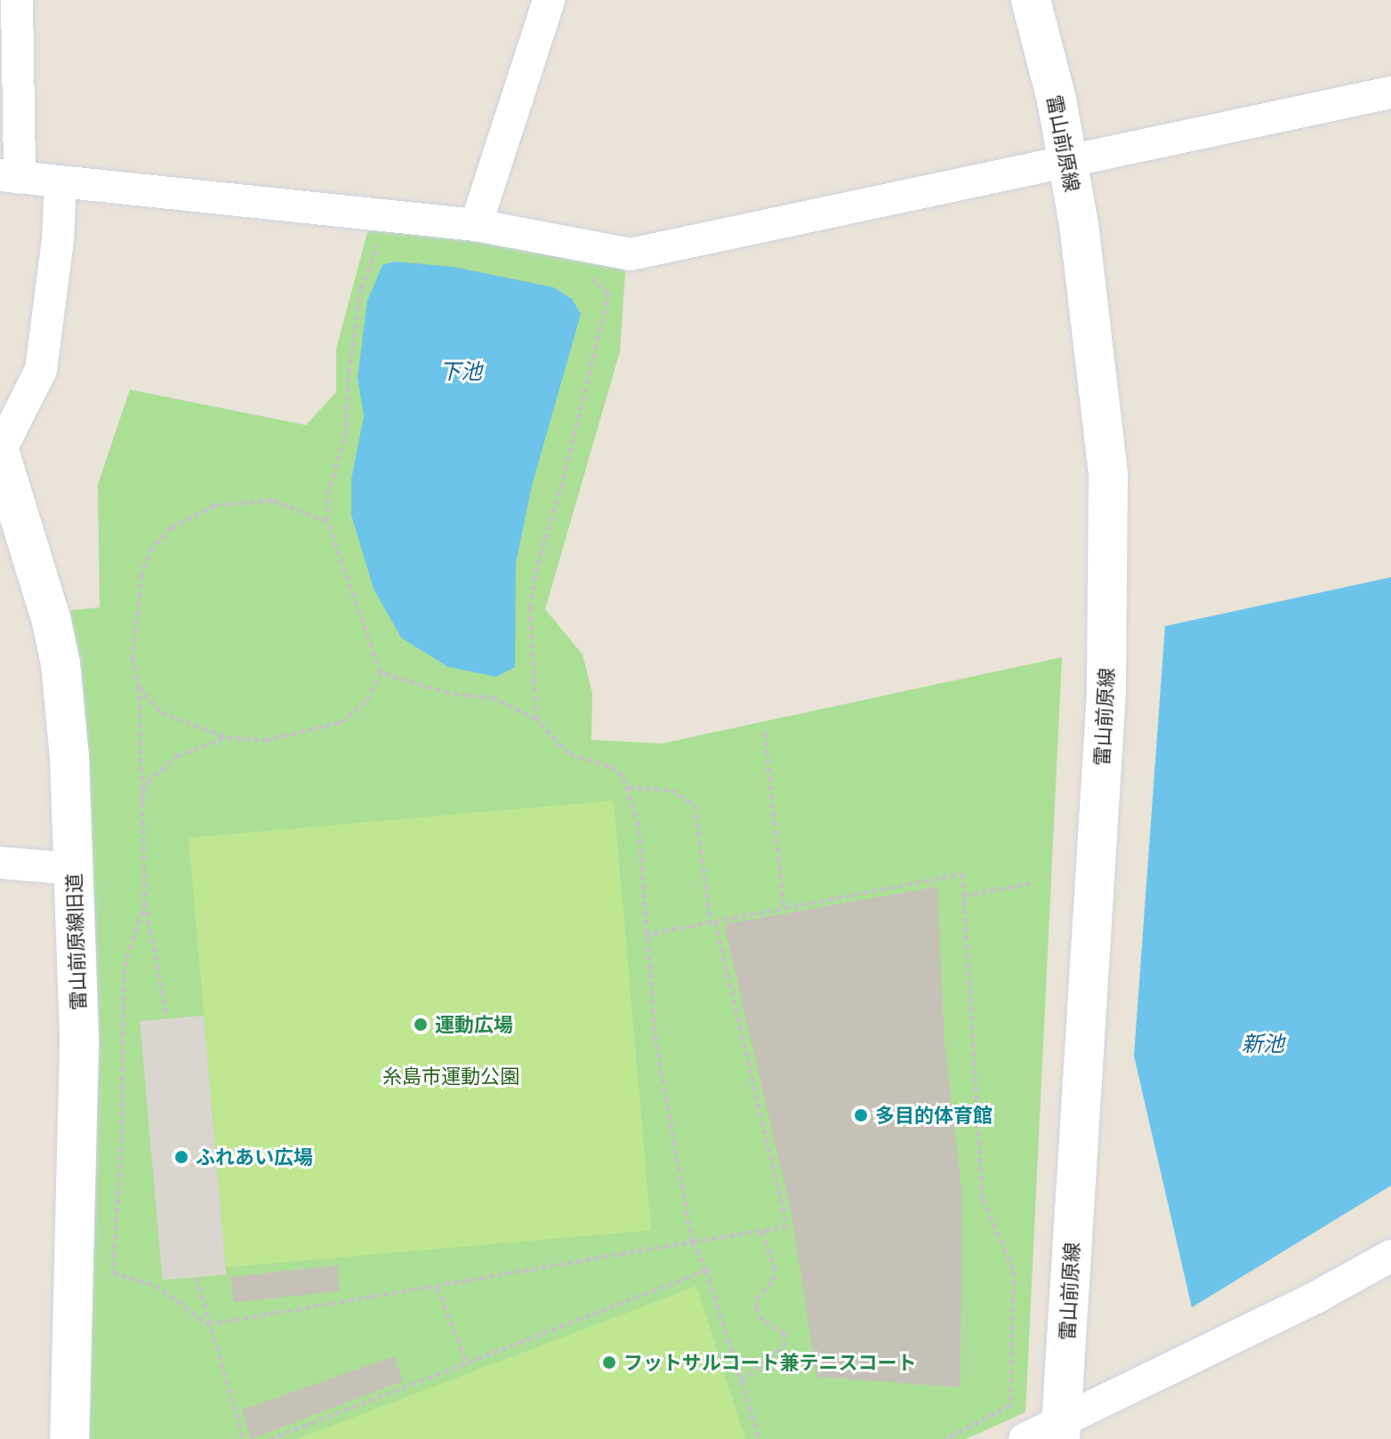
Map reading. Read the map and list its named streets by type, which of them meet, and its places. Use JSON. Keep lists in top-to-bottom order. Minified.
{"streets":{"main road":["雷山前原線","雷山前原線旧道"]},"water":["下池","新池"],"parks":["糸島市運動公園"],"places":["運動広場","多目的体育館","ふれあい広場","フットサルコート兼テニスコート"]}
